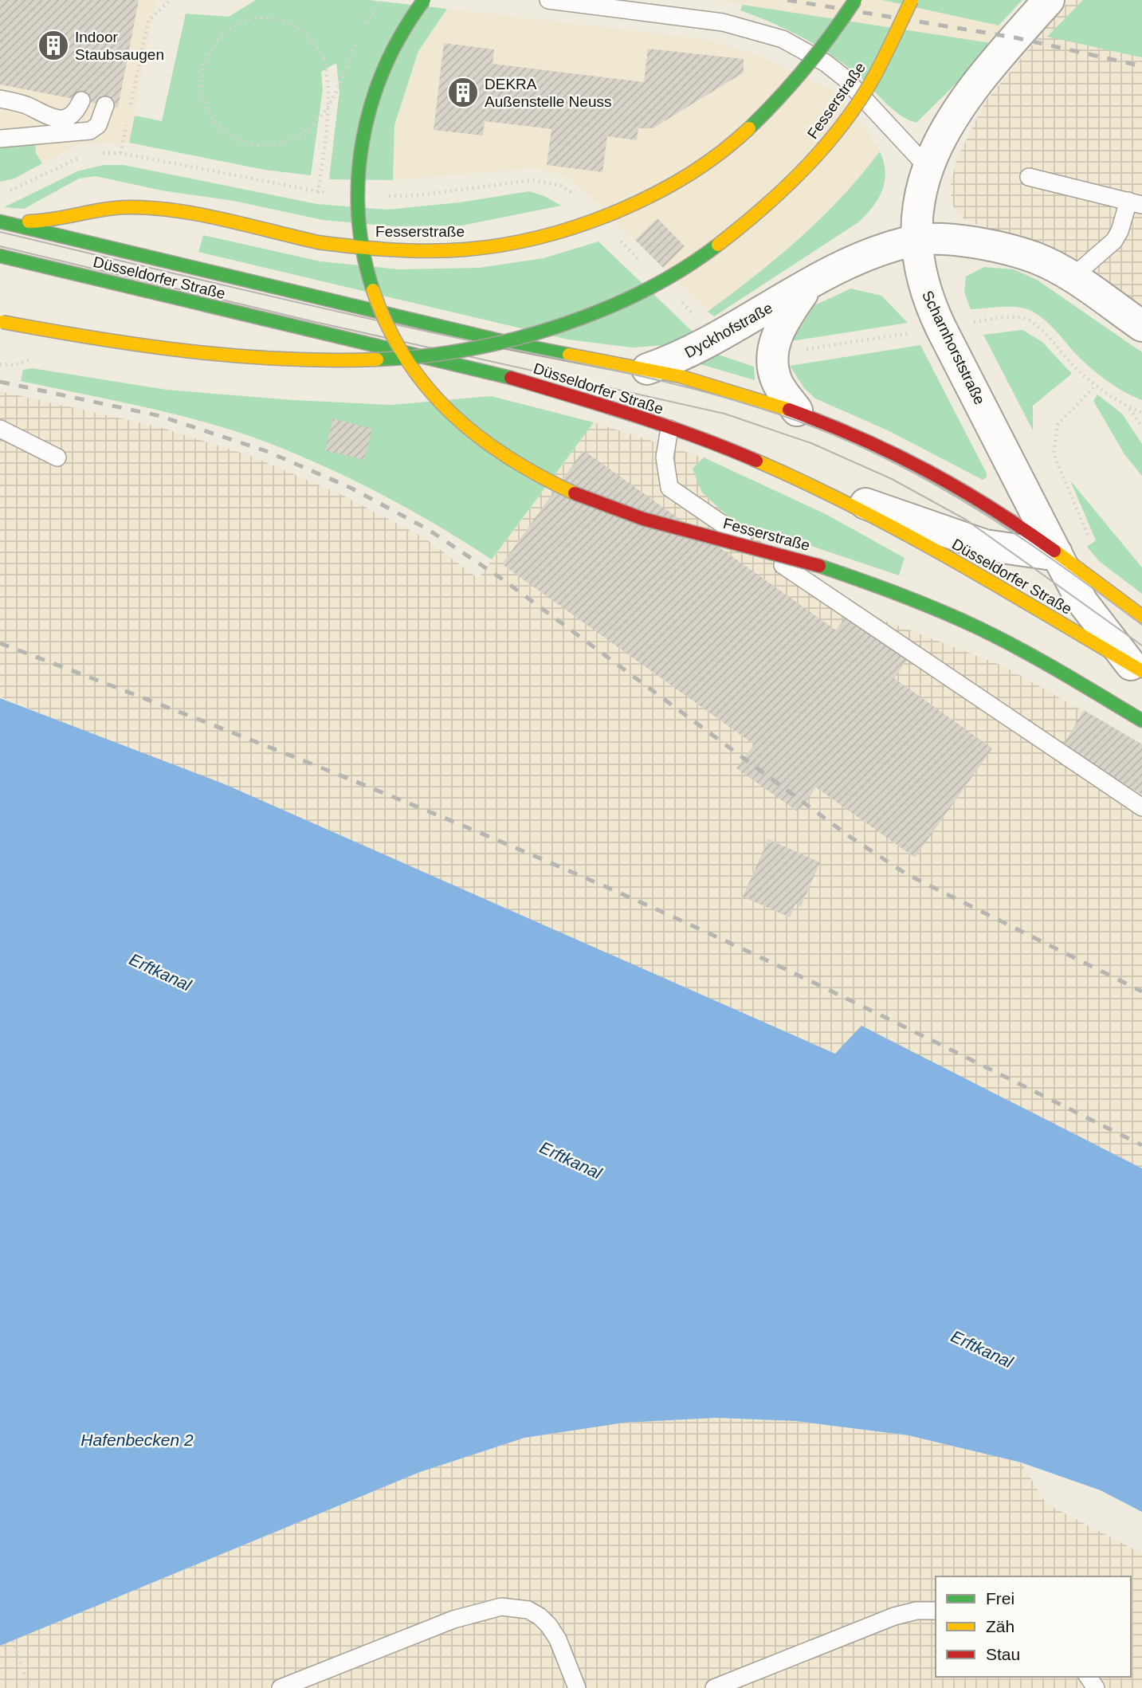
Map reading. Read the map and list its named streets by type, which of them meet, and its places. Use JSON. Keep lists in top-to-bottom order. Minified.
{"streets":{"main road":["Fesserstraße","Düsseldorfer Straße"],"street":["Dyckhofstraße","Scharnhorststraße"]},"crossings":[["Düsseldorfer Straße","Dyckhofstraße"],["Düsseldorfer Straße","Scharnhorststraße"],["Dyckhofstraße","Scharnhorststraße"]],"water":["Erftkanal","Hafenbecken 2"],"places":{"building":["Indoor Staubsaugen","DEKRA Außenstelle Neuss"]},"legend":["Frei","Zäh","Stau"]}
